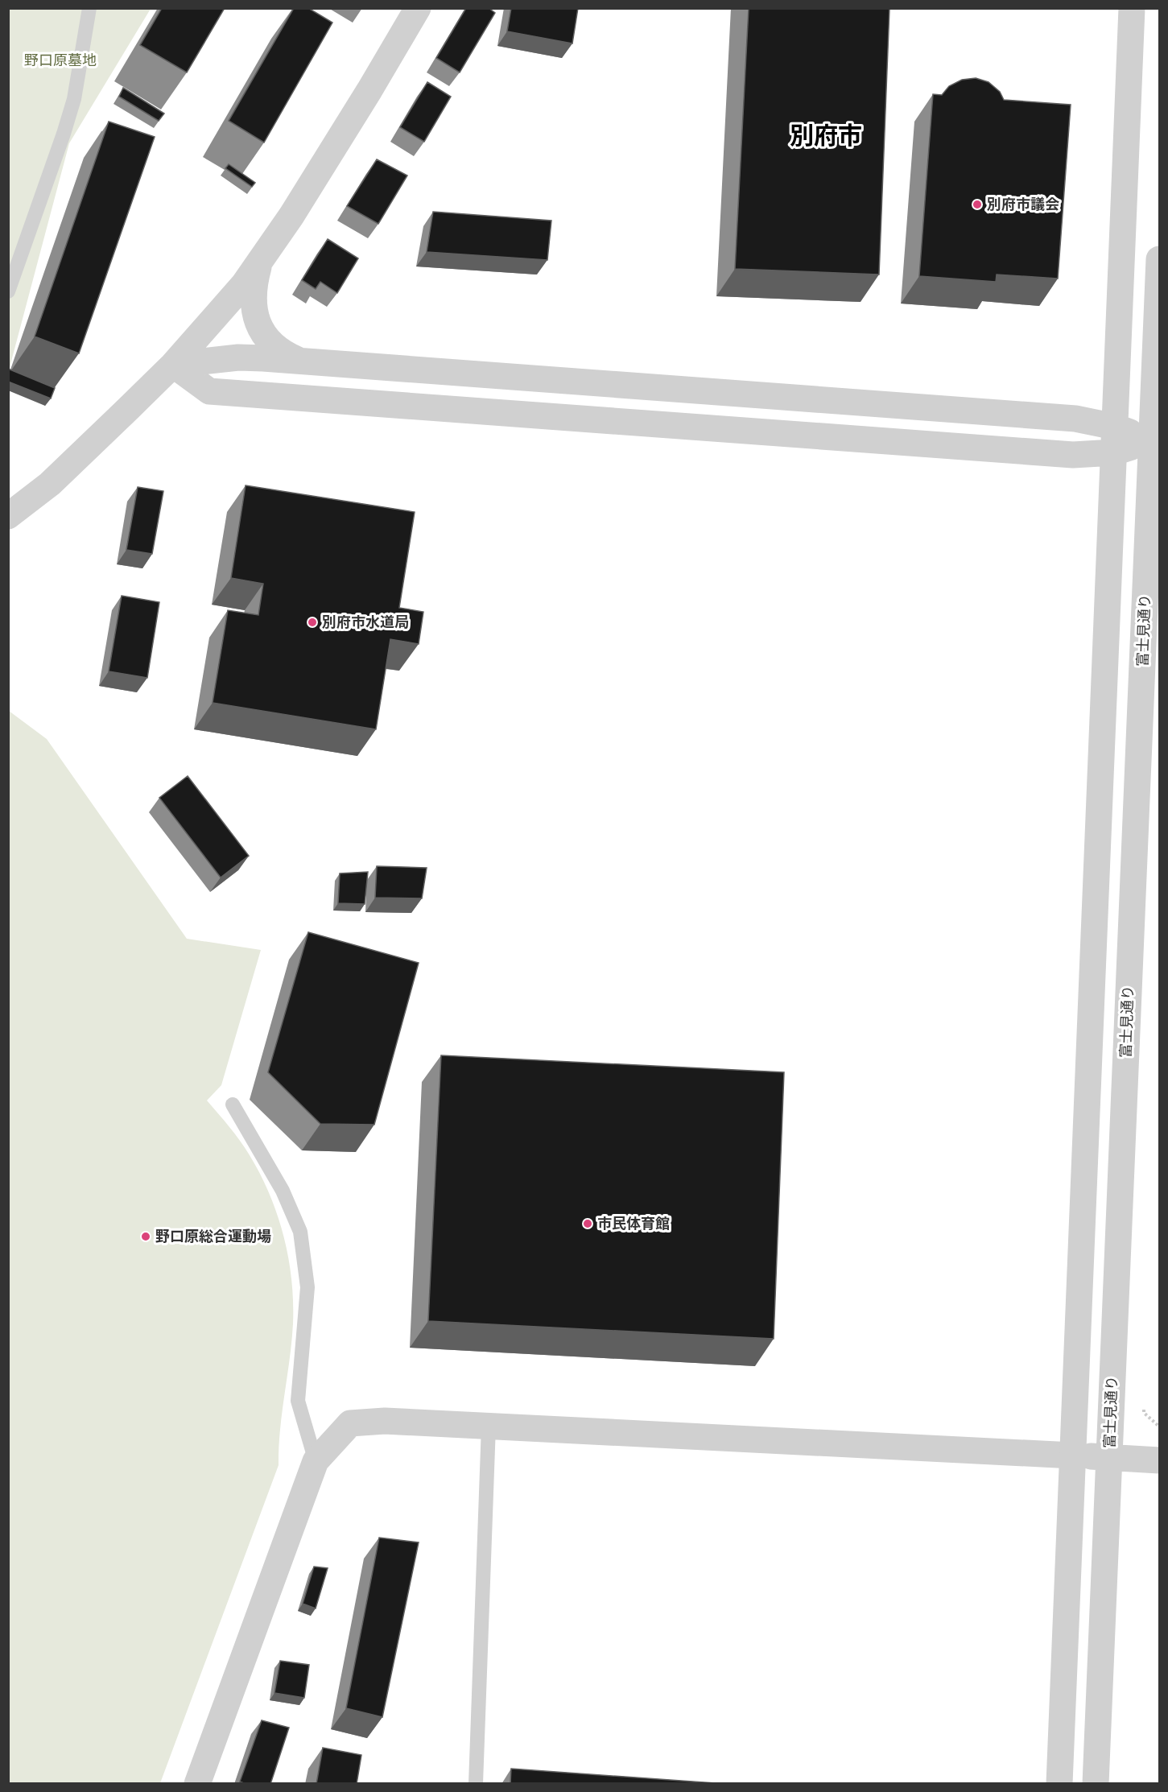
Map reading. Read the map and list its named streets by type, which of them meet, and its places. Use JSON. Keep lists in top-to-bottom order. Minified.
{"streets":{"street":["富士見通り"]},"districts":["別府市"],"parks":["野口原墓地"],"places":["別府市議会","別府市水道局","市民体育館","野口原総合運動場"]}
